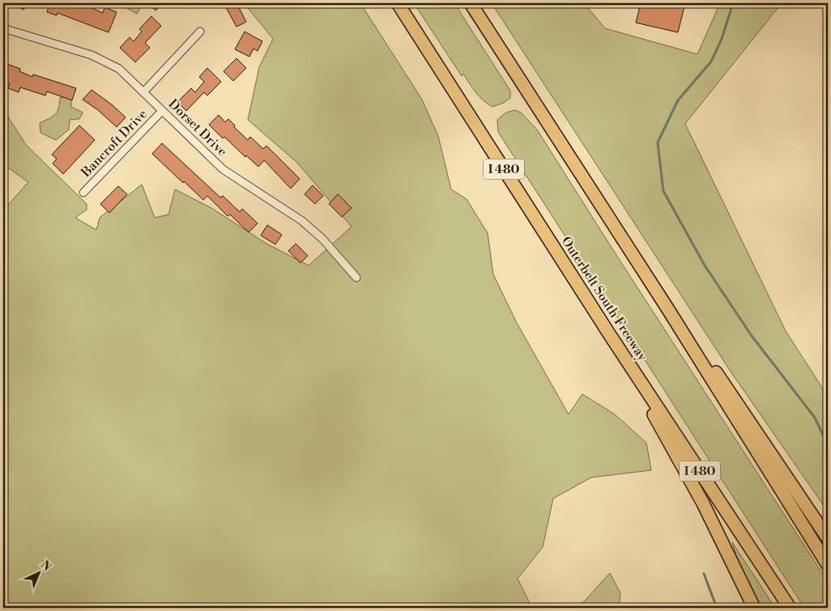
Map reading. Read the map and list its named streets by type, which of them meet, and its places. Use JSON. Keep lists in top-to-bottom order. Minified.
{"streets":{"highway":["I 480","Outerbelt South Freeway"],"street":["Dorset Drive","Bancroft Drive"]},"crossings":[["Dorset Drive","Bancroft Drive"]],"north":"top right"}
